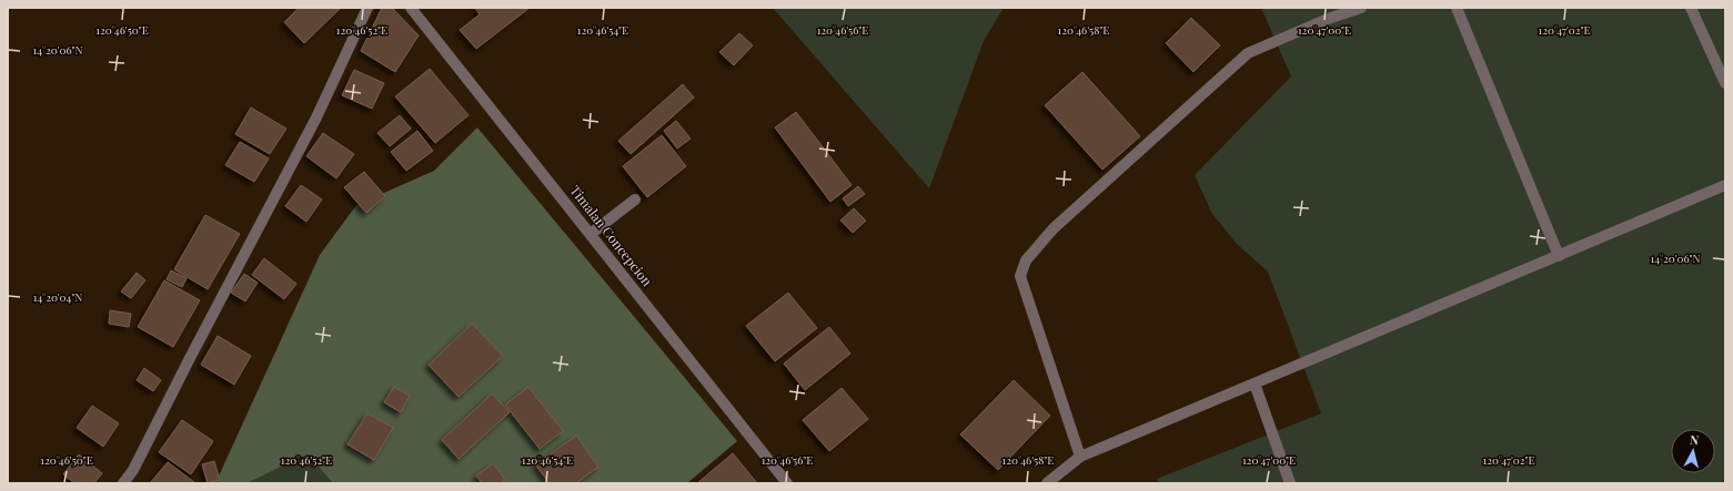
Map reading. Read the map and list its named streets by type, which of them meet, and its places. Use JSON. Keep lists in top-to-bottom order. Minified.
{"streets":{"street":["Timalan Concepcion"]},"north":"top","coordinates":["120°46'50\"E","120°46'52\"E","120°46'54\"E","120°46'56\"E","120°46'58\"E","120°47'00\"E","120°47'02\"E","14°20'06\"N","14°20'04\"N"]}
